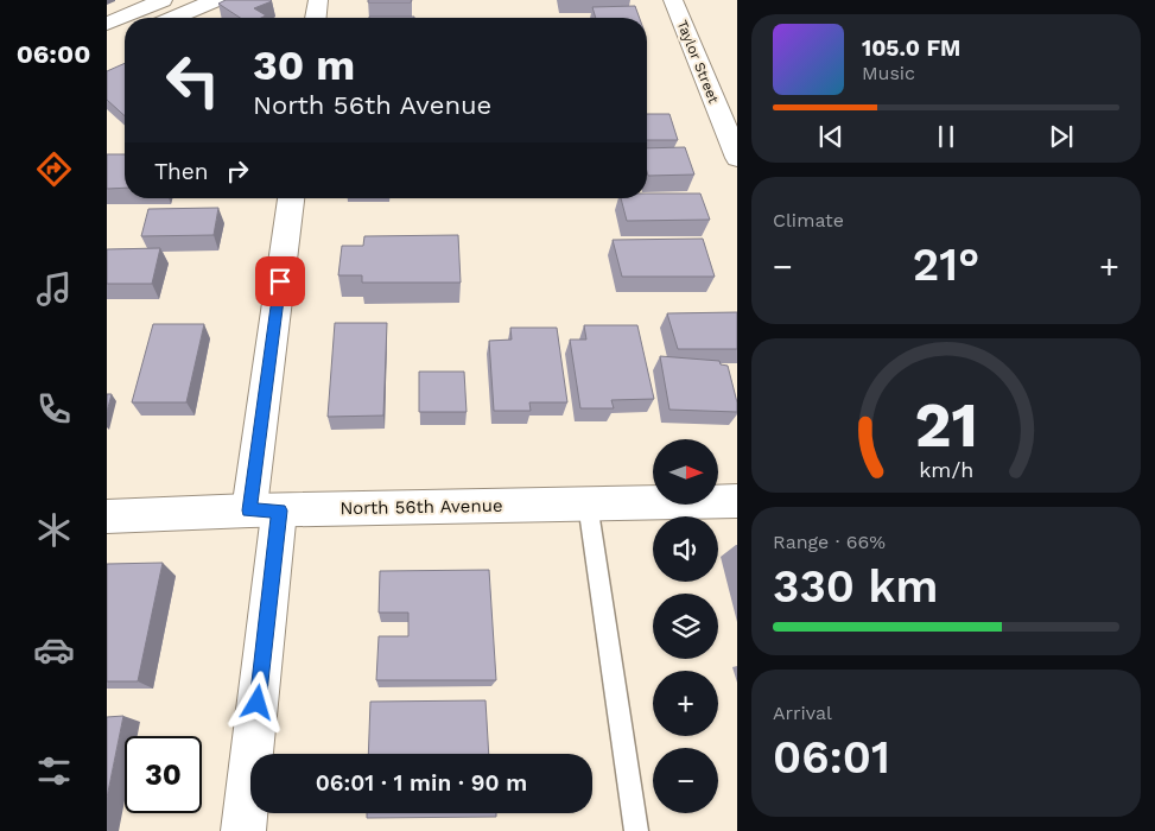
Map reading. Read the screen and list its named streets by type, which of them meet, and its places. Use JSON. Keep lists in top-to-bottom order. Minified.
{"streets":{"street":["Taylor Street","North 56th Avenue"]},"north":"right","page":{"tabs":"06:00","turn":["30 m","North 56th Avenue"],"song":["105.0 FM","Music"],"then":"Then","tile":["Climate",["Range · 66%","330 km"],["Arrival","06:01"]],"heat":["−","21°","+"],"map_buttons":["+","−"],"limit":"30","trip":"06:01 · 1 min · 90 m","gauge":["21","km/h"]}}
